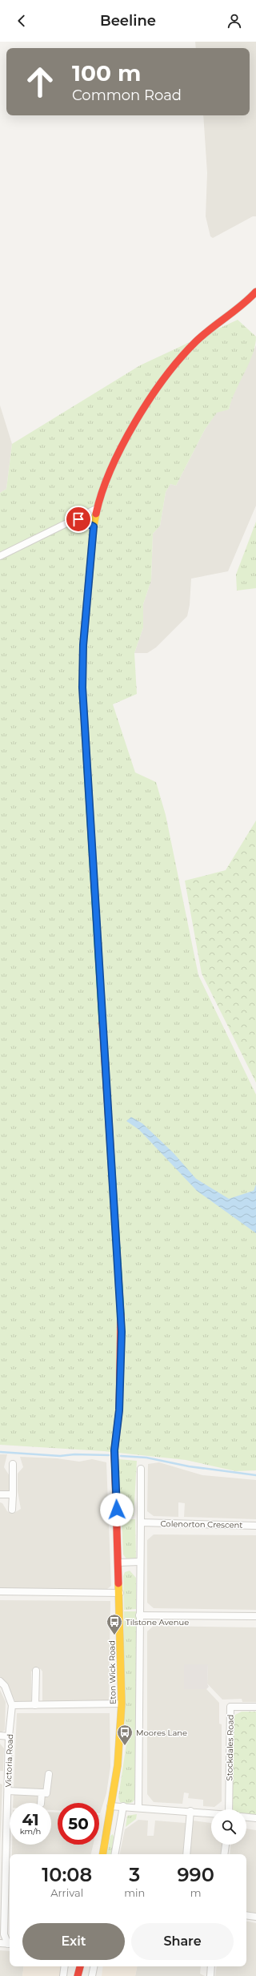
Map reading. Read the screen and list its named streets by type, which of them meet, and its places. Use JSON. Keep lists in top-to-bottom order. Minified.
{"streets":{"main road":["Eton Wick Road"],"street":["Colenorton Crescent","Stockdales Road","Victoria Road"]},"places":{"bus stop":["Tilstone Avenue","Moores Lane"]},"page":{"header":"Beeline","turn":["100 m","Common Road"],"speed":"41 km/h","limit":"50","eta":["10:08","Arrival","3","min","990","m"],"buttons":["Exit","Share"]}}
